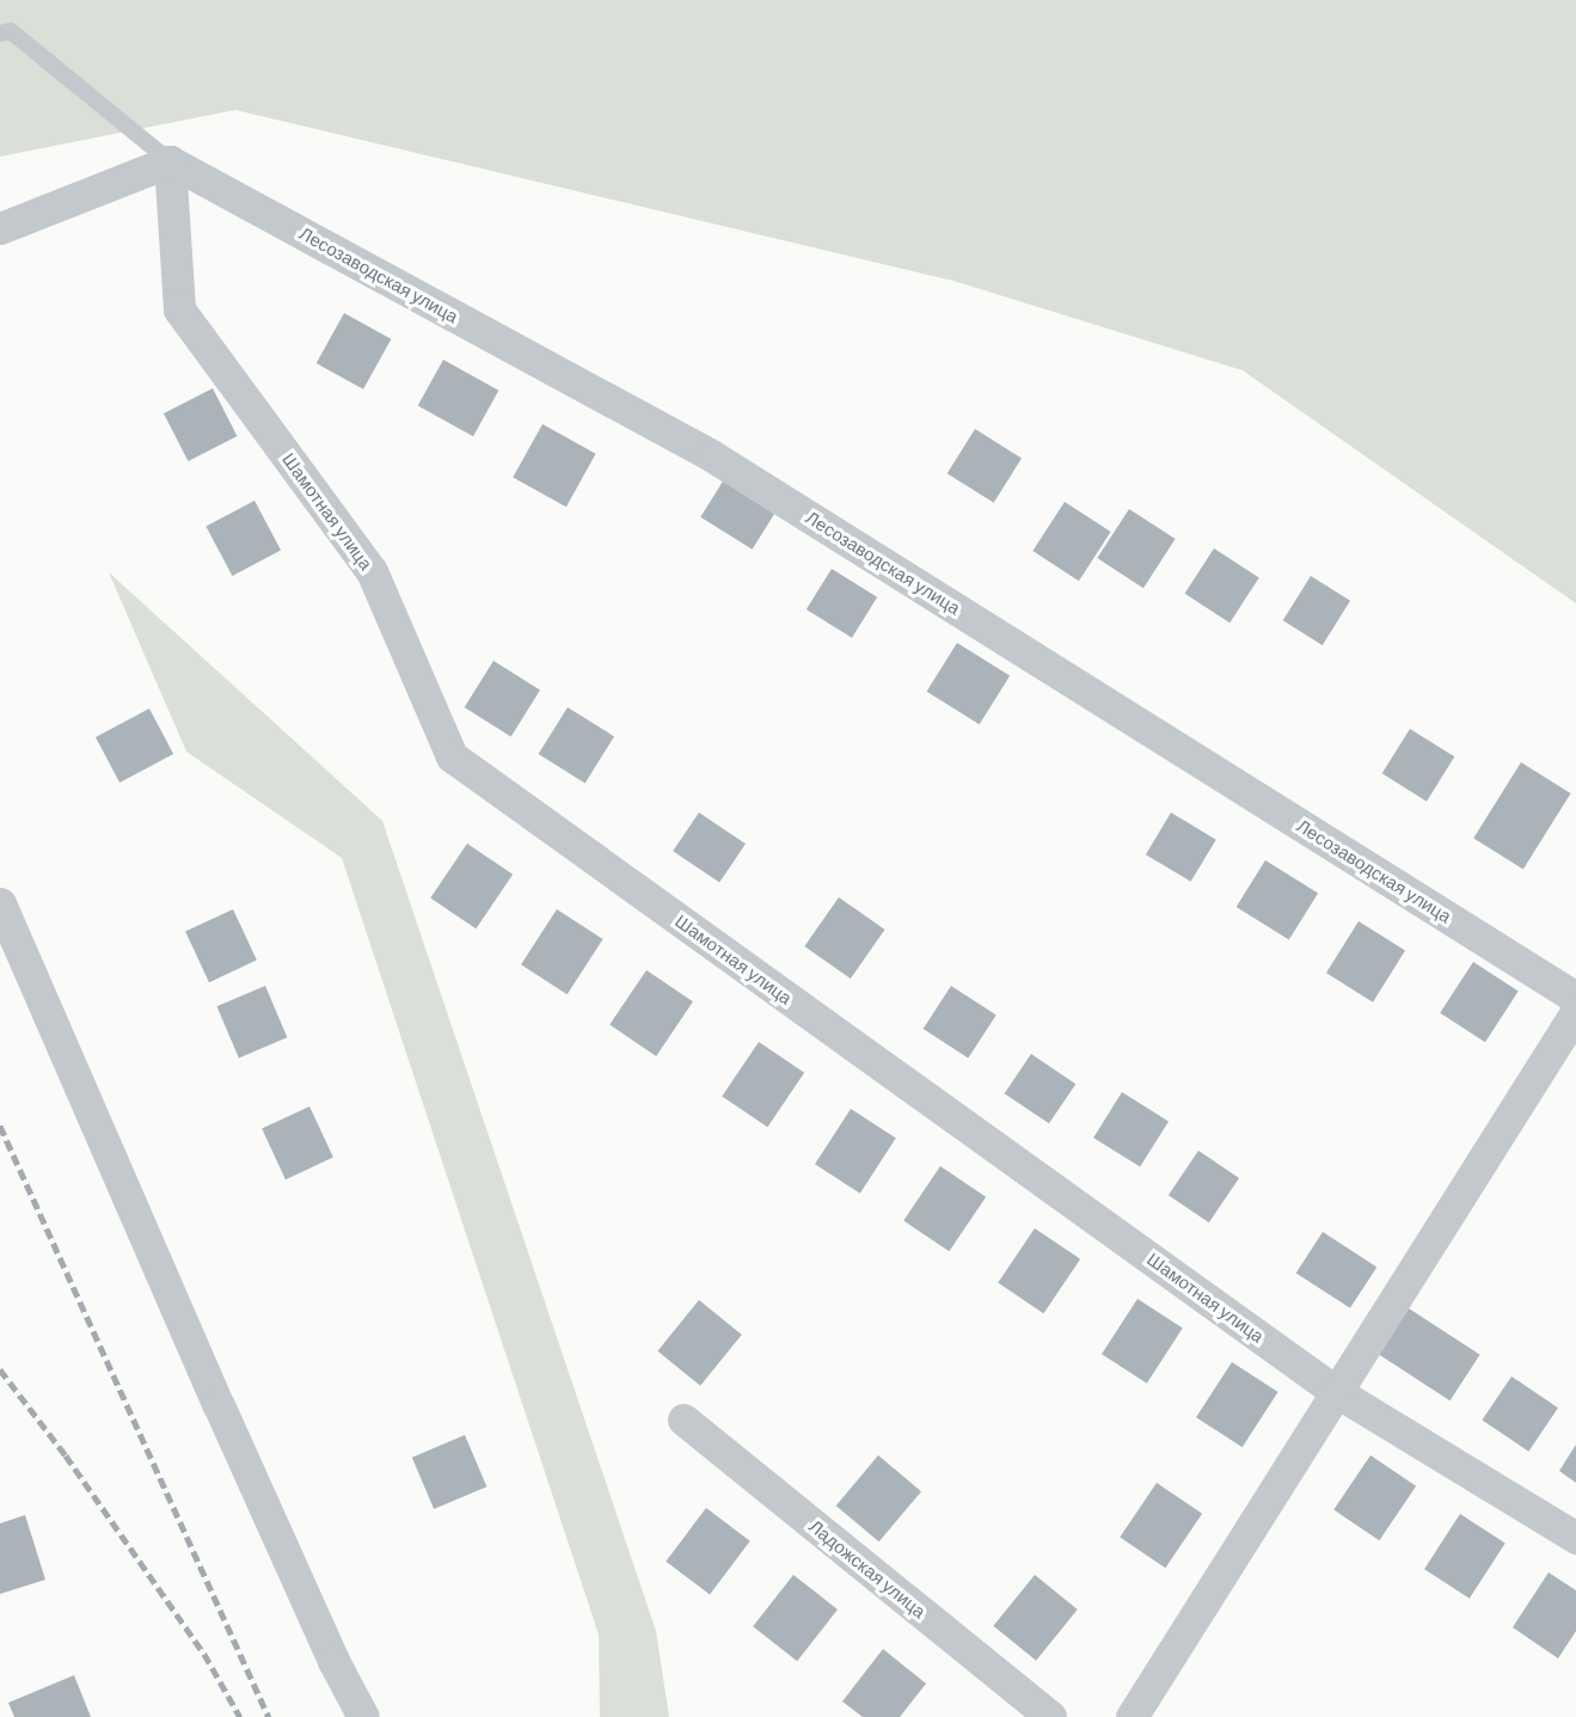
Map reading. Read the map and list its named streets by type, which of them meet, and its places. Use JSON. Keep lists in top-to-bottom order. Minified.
{"streets":{"street":["Лесозаводская улица","Шамотная улица","Ладожская улица"]},"crossings":[["Лесозаводская улица","Шамотная улица"]]}
